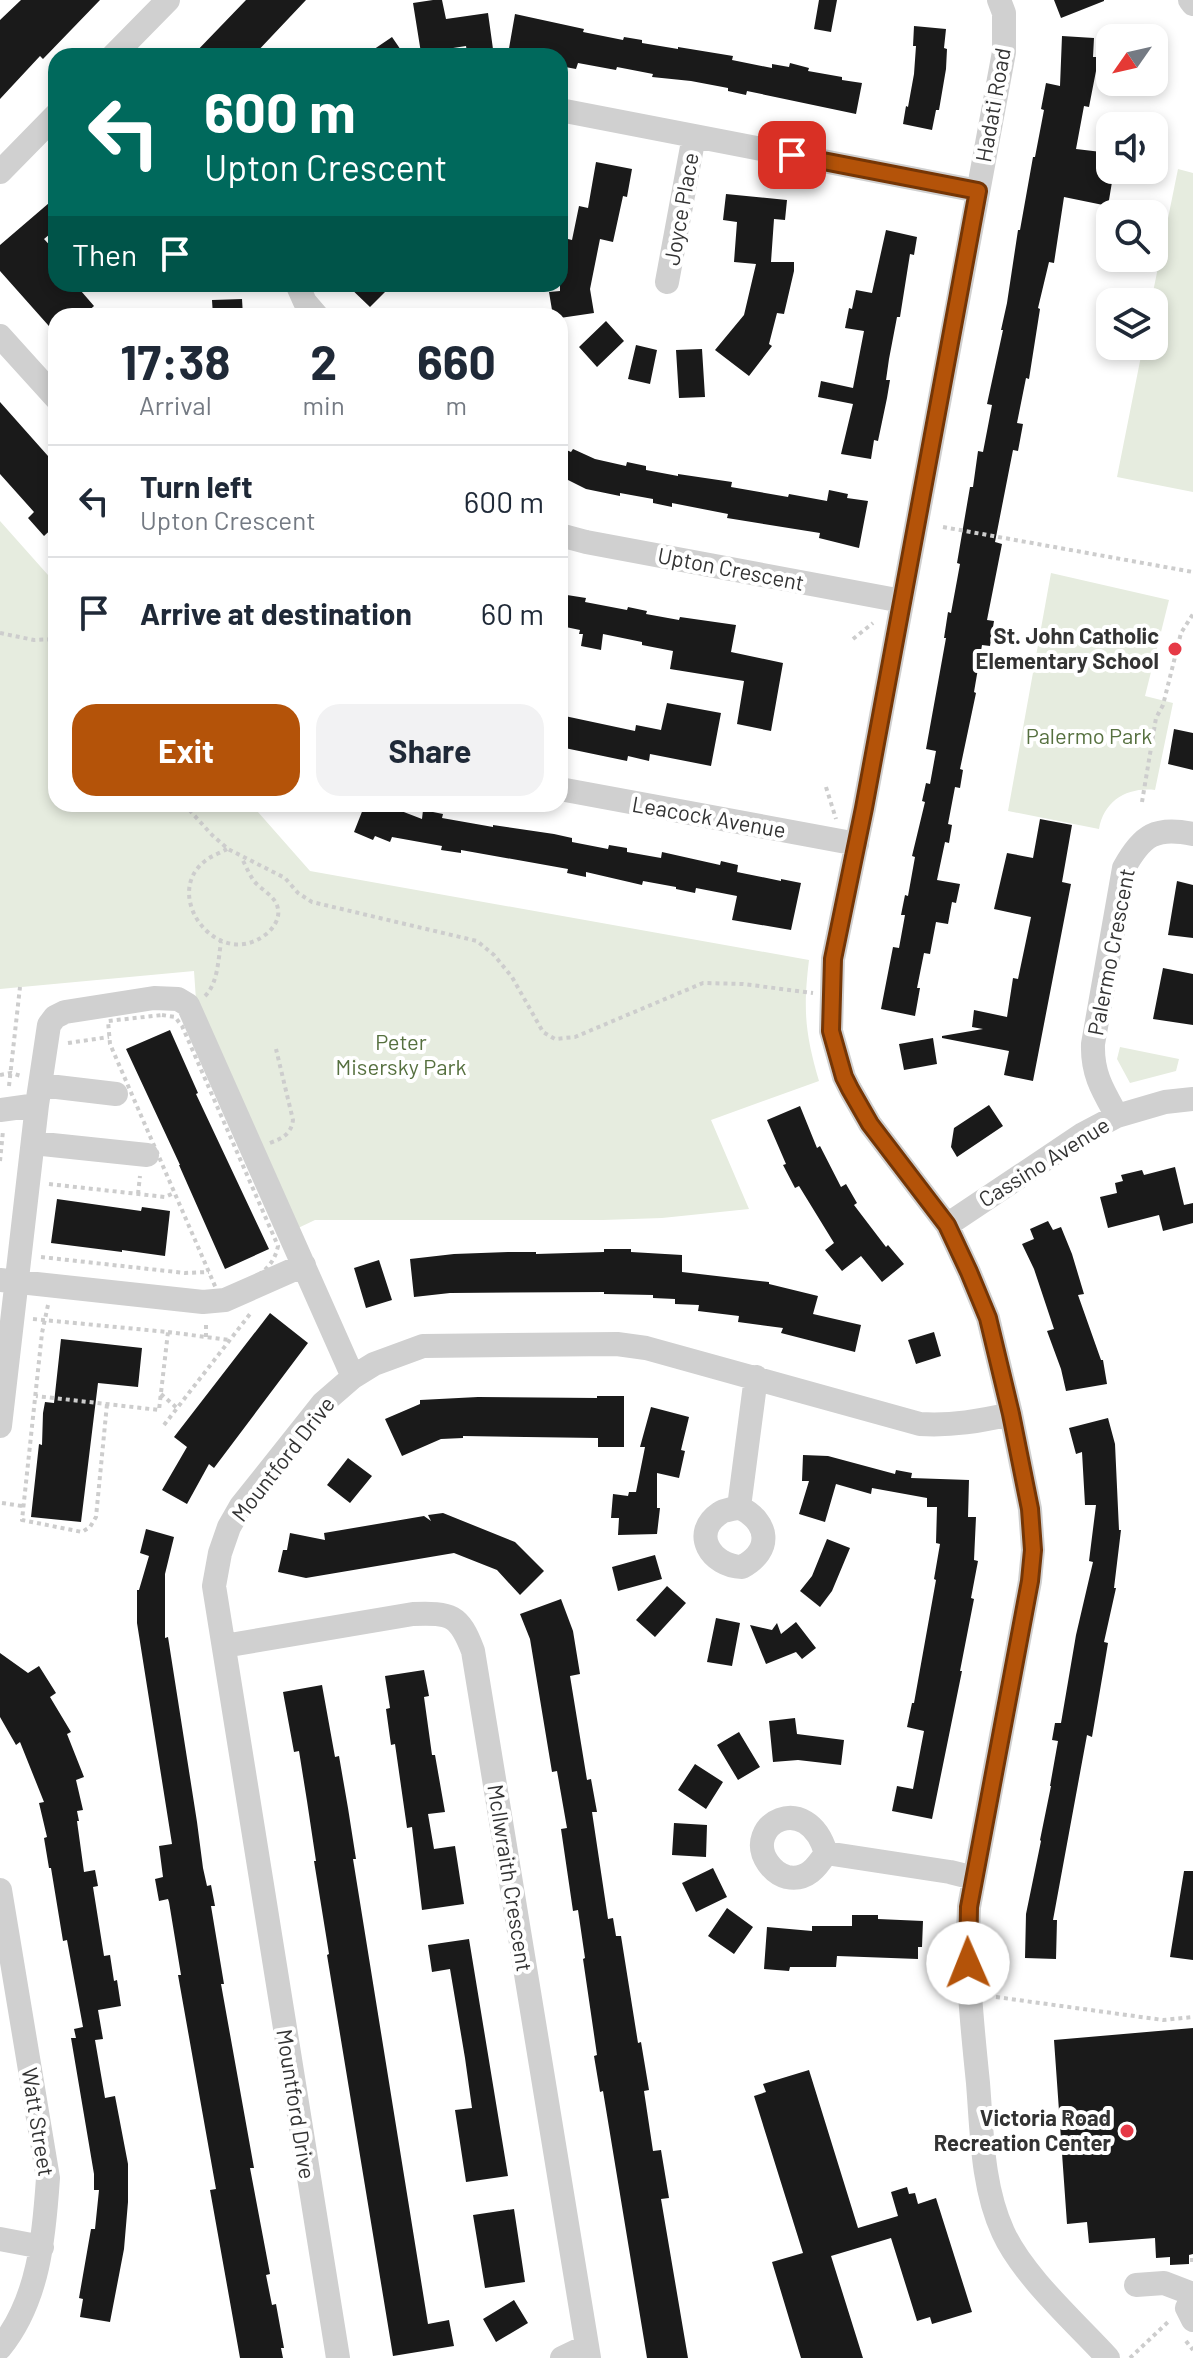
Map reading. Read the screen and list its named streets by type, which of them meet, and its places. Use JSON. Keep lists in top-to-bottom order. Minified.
{"streets":{"street":["Hadati Road","Joyce Place","Upton Crescent","Leacock Avenue","Palermo Crescent","Cassino Avenue","Mountford Drive","McIlwraith Crescent","Watt Street"]},"crossings":[["Hadati Road","Upton Crescent"],["Hadati Road","Leacock Avenue"],["Hadati Road","Cassino Avenue"],["Hadati Road","Mountford Drive"],["Palermo Crescent","Cassino Avenue"],["Mountford Drive","McIlwraith Crescent"]],"parks":["Palermo Park","Peter Misersky Park"],"places":["St. John Catholic Elementary School","Victoria Road Recreation Center"],"north":"bottom left","page":{"turn":["600 m","Upton Crescent"],"then":"Then","eta":["17:38","Arrival","2","min","660","m"],"list":[{"name":"Turn left","note":"Upton Crescent","value":"600 m"},{"name":"Arrive at destination","value":"60 m"}],"buttons":["Exit","Share"]}}
